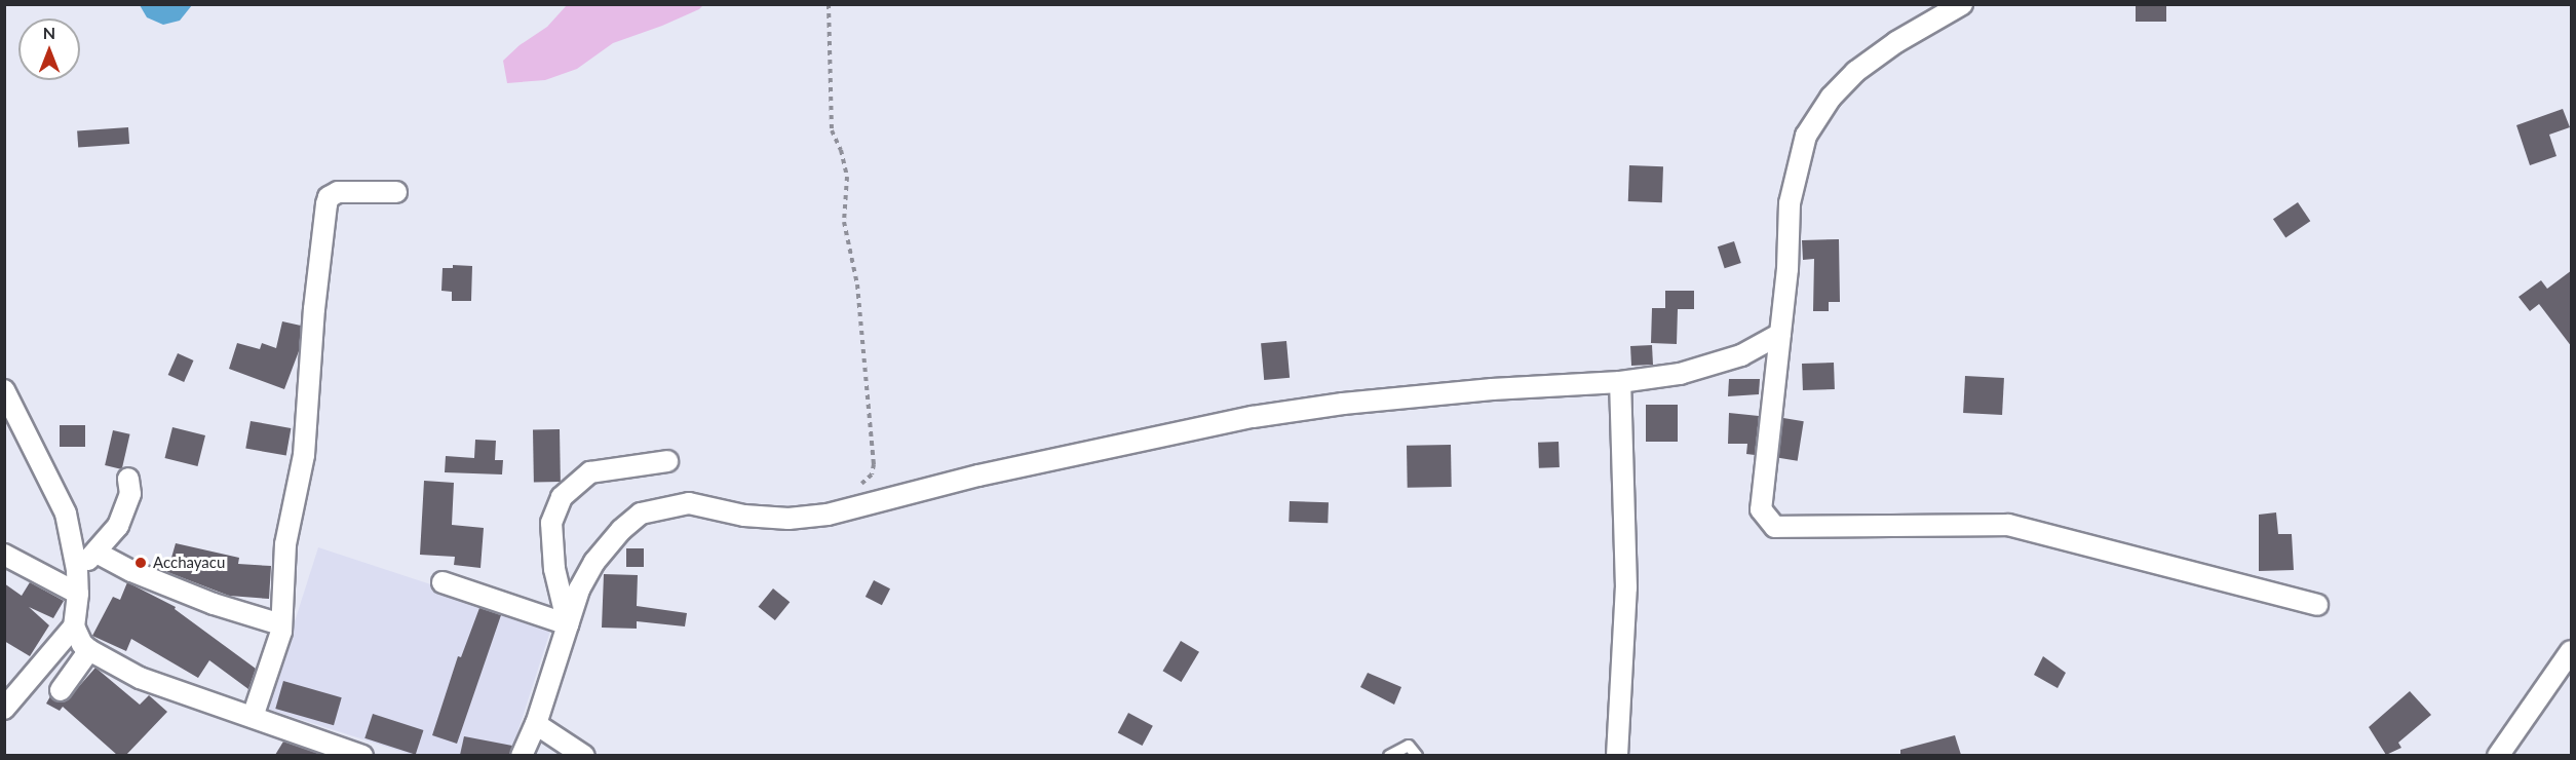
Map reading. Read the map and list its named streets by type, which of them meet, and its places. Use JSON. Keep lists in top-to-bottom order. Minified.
{"places":["Acchayacu"],"north":"top"}
